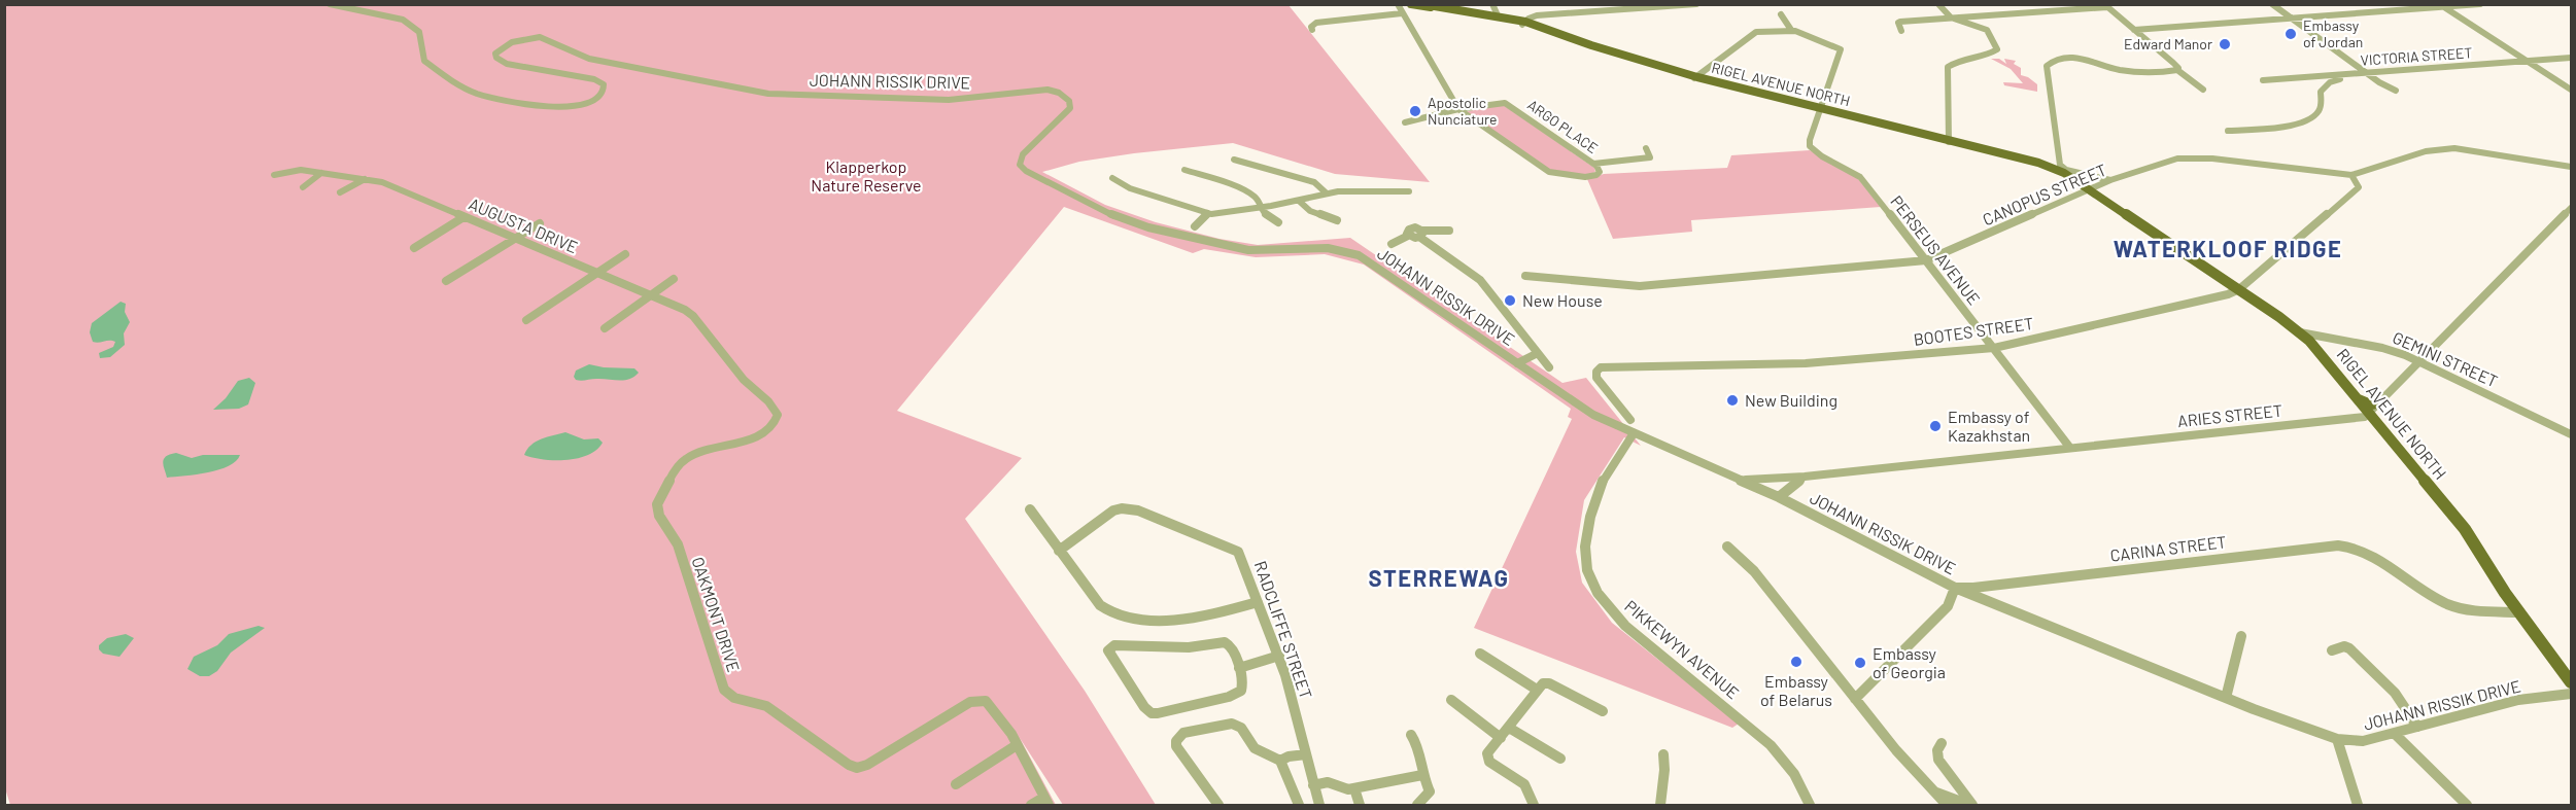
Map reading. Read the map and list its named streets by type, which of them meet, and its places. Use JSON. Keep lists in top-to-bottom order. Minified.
{"streets":{"main road":["RIGEL AVENUE NORTH"],"street":["VICTORIA STREET","JOHANN RISSIK DRIVE","ARGO PLACE","CANOPUS STREET","AUGUSTA DRIVE","PERSEUS AVENUE","BOOTES STREET","GEMINI STREET","ARIES STREET","CARINA STREET","OAKMONT DRIVE","RADCLIFFE STREET","PIKKEWYN AVENUE"]},"crossings":[["JOHANN RISSIK DRIVE","ARIES STREET"],["JOHANN RISSIK DRIVE","CARINA STREET"],["JOHANN RISSIK DRIVE","PIKKEWYN AVENUE"],["RIGEL AVENUE NORTH","CANOPUS STREET"],["RIGEL AVENUE NORTH","PERSEUS AVENUE"],["RIGEL AVENUE NORTH","BOOTES STREET"],["RIGEL AVENUE NORTH","GEMINI STREET"],["RIGEL AVENUE NORTH","ARIES STREET"],["RIGEL AVENUE NORTH","CARINA STREET"],["CANOPUS STREET","PERSEUS AVENUE"],["CANOPUS STREET","BOOTES STREET"],["AUGUSTA DRIVE","OAKMONT DRIVE"],["PERSEUS AVENUE","BOOTES STREET"],["PERSEUS AVENUE","ARIES STREET"]],"districts":["WATERKLOOF RIDGE","STERREWAG"],"parks":["Klapperkop Nature Reserve"],"places":["Embassy of Jordan","Edward Manor","Apostolic Nunciature","New House","New Building","Embassy of Kazakhstan","Embassy of Belarus","Embassy of Georgia"]}
